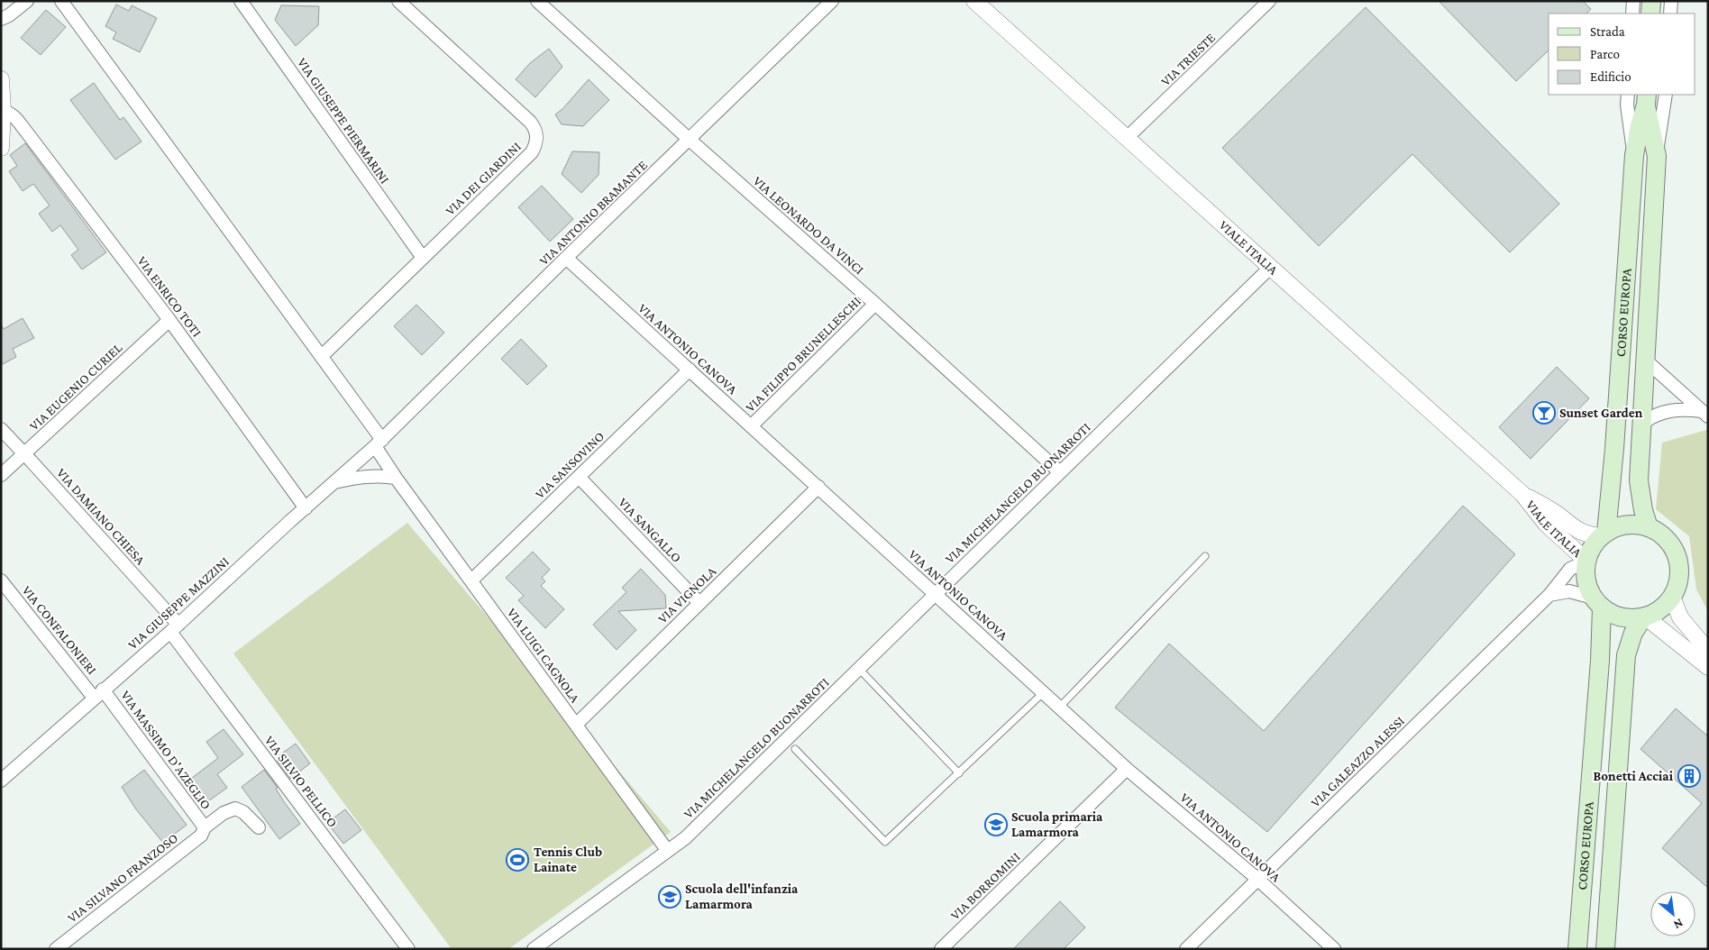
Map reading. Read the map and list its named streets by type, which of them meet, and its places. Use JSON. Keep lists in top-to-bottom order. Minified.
{"streets":{"main road":["CORSO EUROPA"],"street":["VIA TRIESTE","VIA GIUSEPPE PIERMARINI","VIA DEI GIARDINI","VIA ANTONIO BRAMANTE","VIA LEONARDO DA VINCI","VIALE ITALIA","VIA ENRICO TOTI","VIA ANTONIO CANOVA","VIA FILIPPO BRUNELLESCHI","VIA EUGENIO CURIEL","VIA SANSOVINO","VIA MICHELANGELO BUONARROTI","VIA DAMIANO CHIESA","VIA SANGALLO","VIA VIGNOLA","VIA GIUSEPPE MAZZINI","VIA CONFALONIERI","VIA LUIGI CAGNOLA","VIA MASSIMO D'AZEGLIO","VIA GALEAZZO ALESSI","VIA SILVIO PELLICO","VIA SILVANO FRANZOSO","VIA BORROMINI"]},"crossings":[["VIA TRIESTE","VIALE ITALIA"],["VIA GIUSEPPE PIERMARINI","VIA DEI GIARDINI"],["VIA DEI GIARDINI","VIA LUIGI CAGNOLA"],["VIA ANTONIO BRAMANTE","VIA LEONARDO DA VINCI"],["VIA ANTONIO BRAMANTE","VIA ANTONIO CANOVA"],["VIA ANTONIO BRAMANTE","VIA GIUSEPPE MAZZINI"],["VIA ANTONIO BRAMANTE","VIA LUIGI CAGNOLA"],["VIA LEONARDO DA VINCI","VIA FILIPPO BRUNELLESCHI"],["VIA LEONARDO DA VINCI","VIA MICHELANGELO BUONARROTI"],["VIALE ITALIA","CORSO EUROPA"],["VIALE ITALIA","VIA MICHELANGELO BUONARROTI"],["VIALE ITALIA","VIA GALEAZZO ALESSI"],["VIA ENRICO TOTI","VIA EUGENIO CURIEL"],["VIA ENRICO TOTI","VIA GIUSEPPE MAZZINI"],["CORSO EUROPA","VIA GALEAZZO ALESSI"],["VIA ANTONIO CANOVA","VIA FILIPPO BRUNELLESCHI"],["VIA ANTONIO CANOVA","VIA SANSOVINO"],["VIA ANTONIO CANOVA","VIA MICHELANGELO BUONARROTI"],["VIA ANTONIO CANOVA","VIA VIGNOLA"],["VIA ANTONIO CANOVA","VIA GALEAZZO ALESSI"],["VIA ANTONIO CANOVA","VIA BORROMINI"],["VIA EUGENIO CURIEL","VIA DAMIANO CHIESA"],["VIA SANSOVINO","VIA SANGALLO"],["VIA SANSOVINO","VIA LUIGI CAGNOLA"],["VIA MICHELANGELO BUONARROTI","VIA LUIGI CAGNOLA"],["VIA DAMIANO CHIESA","VIA GIUSEPPE MAZZINI"],["VIA DAMIANO CHIESA","VIA SILVIO PELLICO"],["VIA SANGALLO","VIA VIGNOLA"],["VIA VIGNOLA","VIA LUIGI CAGNOLA"],["VIA GIUSEPPE MAZZINI","VIA CONFALONIERI"],["VIA GIUSEPPE MAZZINI","VIA LUIGI CAGNOLA"],["VIA GIUSEPPE MAZZINI","VIA MASSIMO D'AZEGLIO"],["VIA GIUSEPPE MAZZINI","VIA SILVIO PELLICO"],["VIA CONFALONIERI","VIA MASSIMO D'AZEGLIO"],["VIA MASSIMO D'AZEGLIO","VIA SILVANO FRANZOSO"]],"places":{"bar":["Sunset Garden"],"building":["Bonetti Acciai"],"school or university":["Scuola primaria Lamarmora","Scuola dell'infanzia Lamarmora"],"sports":["Tennis Club Lainate"]},"legend":["Strada","Parco","Edificio"],"north":"bottom right"}
